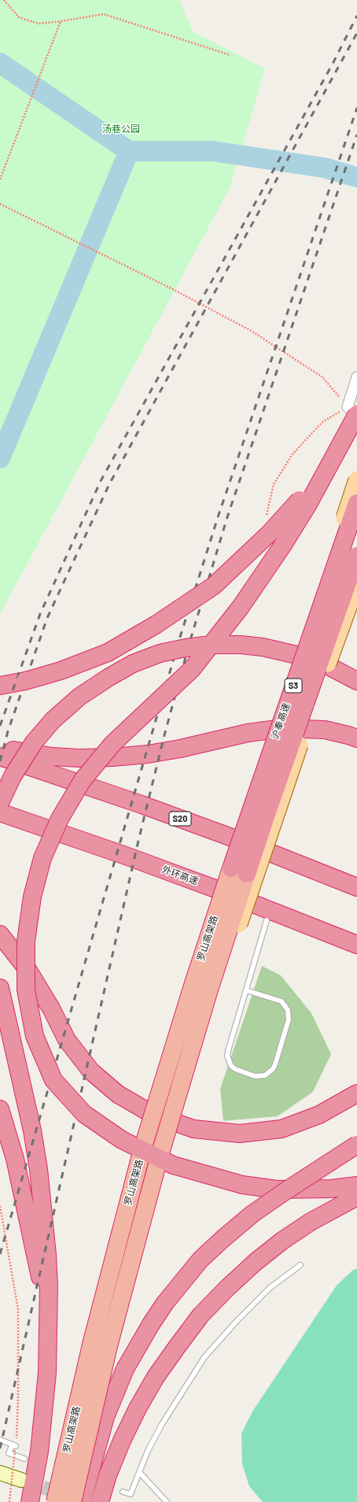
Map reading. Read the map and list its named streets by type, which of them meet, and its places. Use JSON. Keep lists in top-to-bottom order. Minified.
{"streets":{"highway":["S3","沪奉高速","S20","外环高速","罗山高架路"]},"crossings":[["沪奉高速","罗山高架路"]],"parks":["汤巷公园"]}
